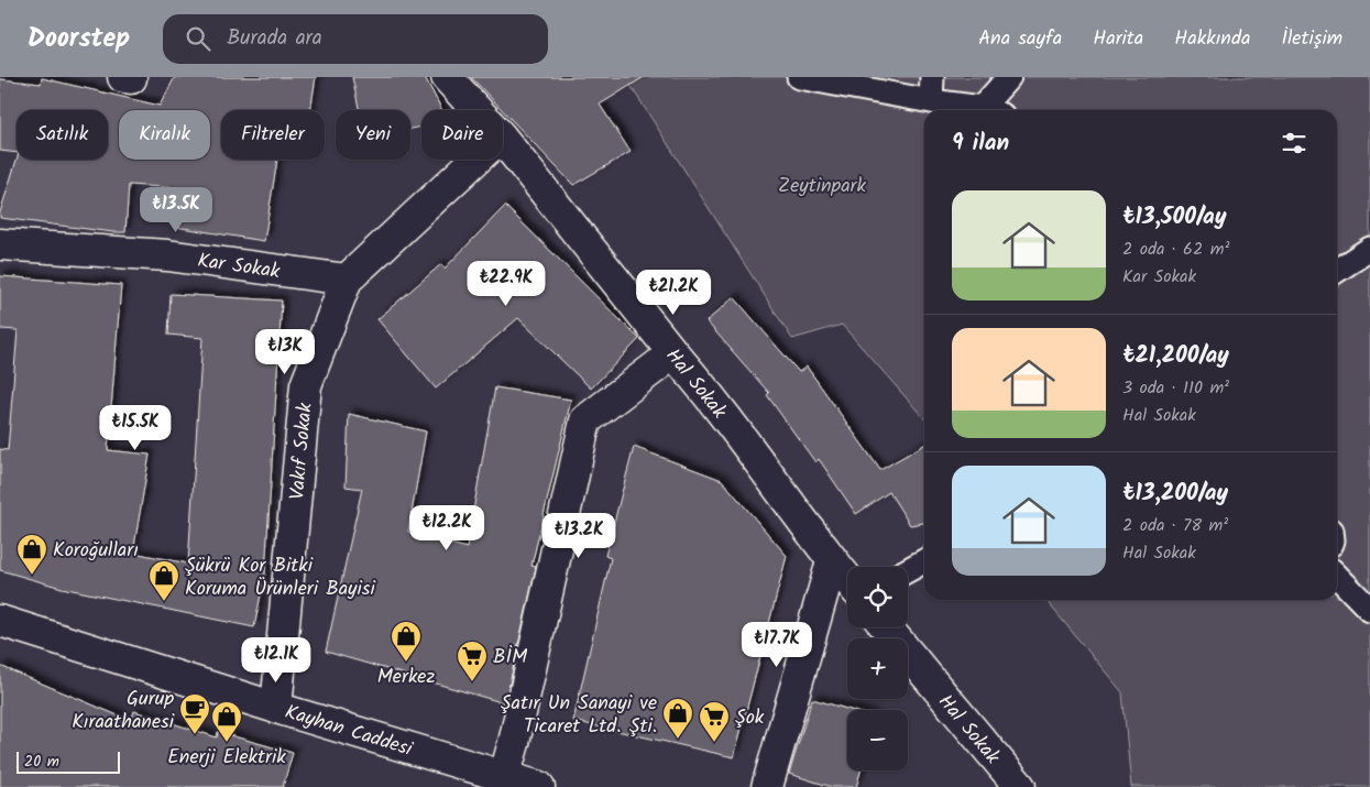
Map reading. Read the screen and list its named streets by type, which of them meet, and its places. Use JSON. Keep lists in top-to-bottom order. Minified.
{"streets":{"street":["Kar Sokak","Hal Sokak","Vakıf Sokak","Kayhan Caddesi"]},"crossings":[["Kar Sokak","Vakıf Sokak"],["Vakıf Sokak","Kayhan Caddesi"]],"parks":["Zeytinpark"],"places":{"shop":["Koroğulları","Şükrü Kor Bitki Koruma Ürünleri Bayisi","Merkez","Şatır Un Sanayi ve Ticaret Ltd. Şti.","Enerji Elektrik"],"supermarket":["BİM","Şok"],"cafe":["Gurup Kıraathanesi"]},"scale_bar":"20 m","page":{"header":"Doorstep","search":"Burada ara","nav":["Ana sayfa","Harita","Hakkında","İletişim"],"chip":["Satılık","Kiralık","Filtreler","Yeni","Daire"],"heading":"9 ilan","list":[{"name":"₺13,500/ay","note":"2 oda · 62 m² · Kar Sokak"},{"name":"₺21,200/ay","note":"3 oda · 110 m² · Hal Sokak"},{"name":"₺13,200/ay","note":"2 oda · 78 m² · Hal Sokak"}],"price":["₺13.5K","₺22.9K","₺21.2K","₺13K","₺15.5K","₺12.2K","₺13.2K","₺17.7K","₺12.1K"],"map_buttons":["+","−"],"scale":"20 m"}}
